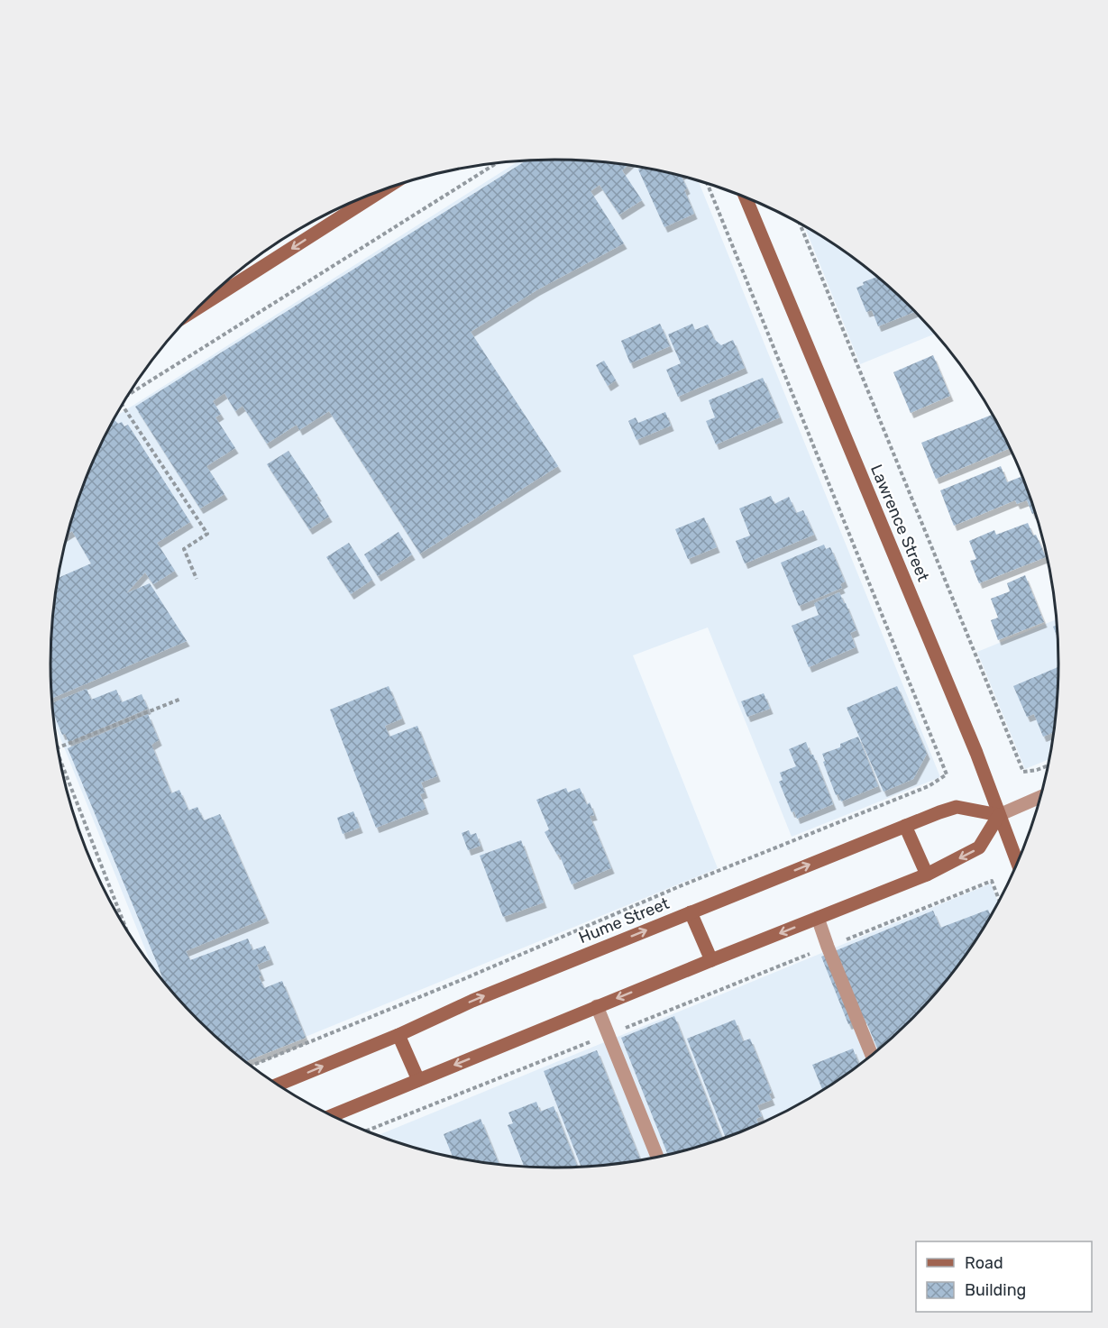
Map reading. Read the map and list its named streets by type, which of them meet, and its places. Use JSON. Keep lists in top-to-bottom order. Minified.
{"streets":{"street":["Lawrence Street","Hume Street"]},"crossings":[["Lawrence Street","Hume Street"]],"legend":["Road","Building"]}
